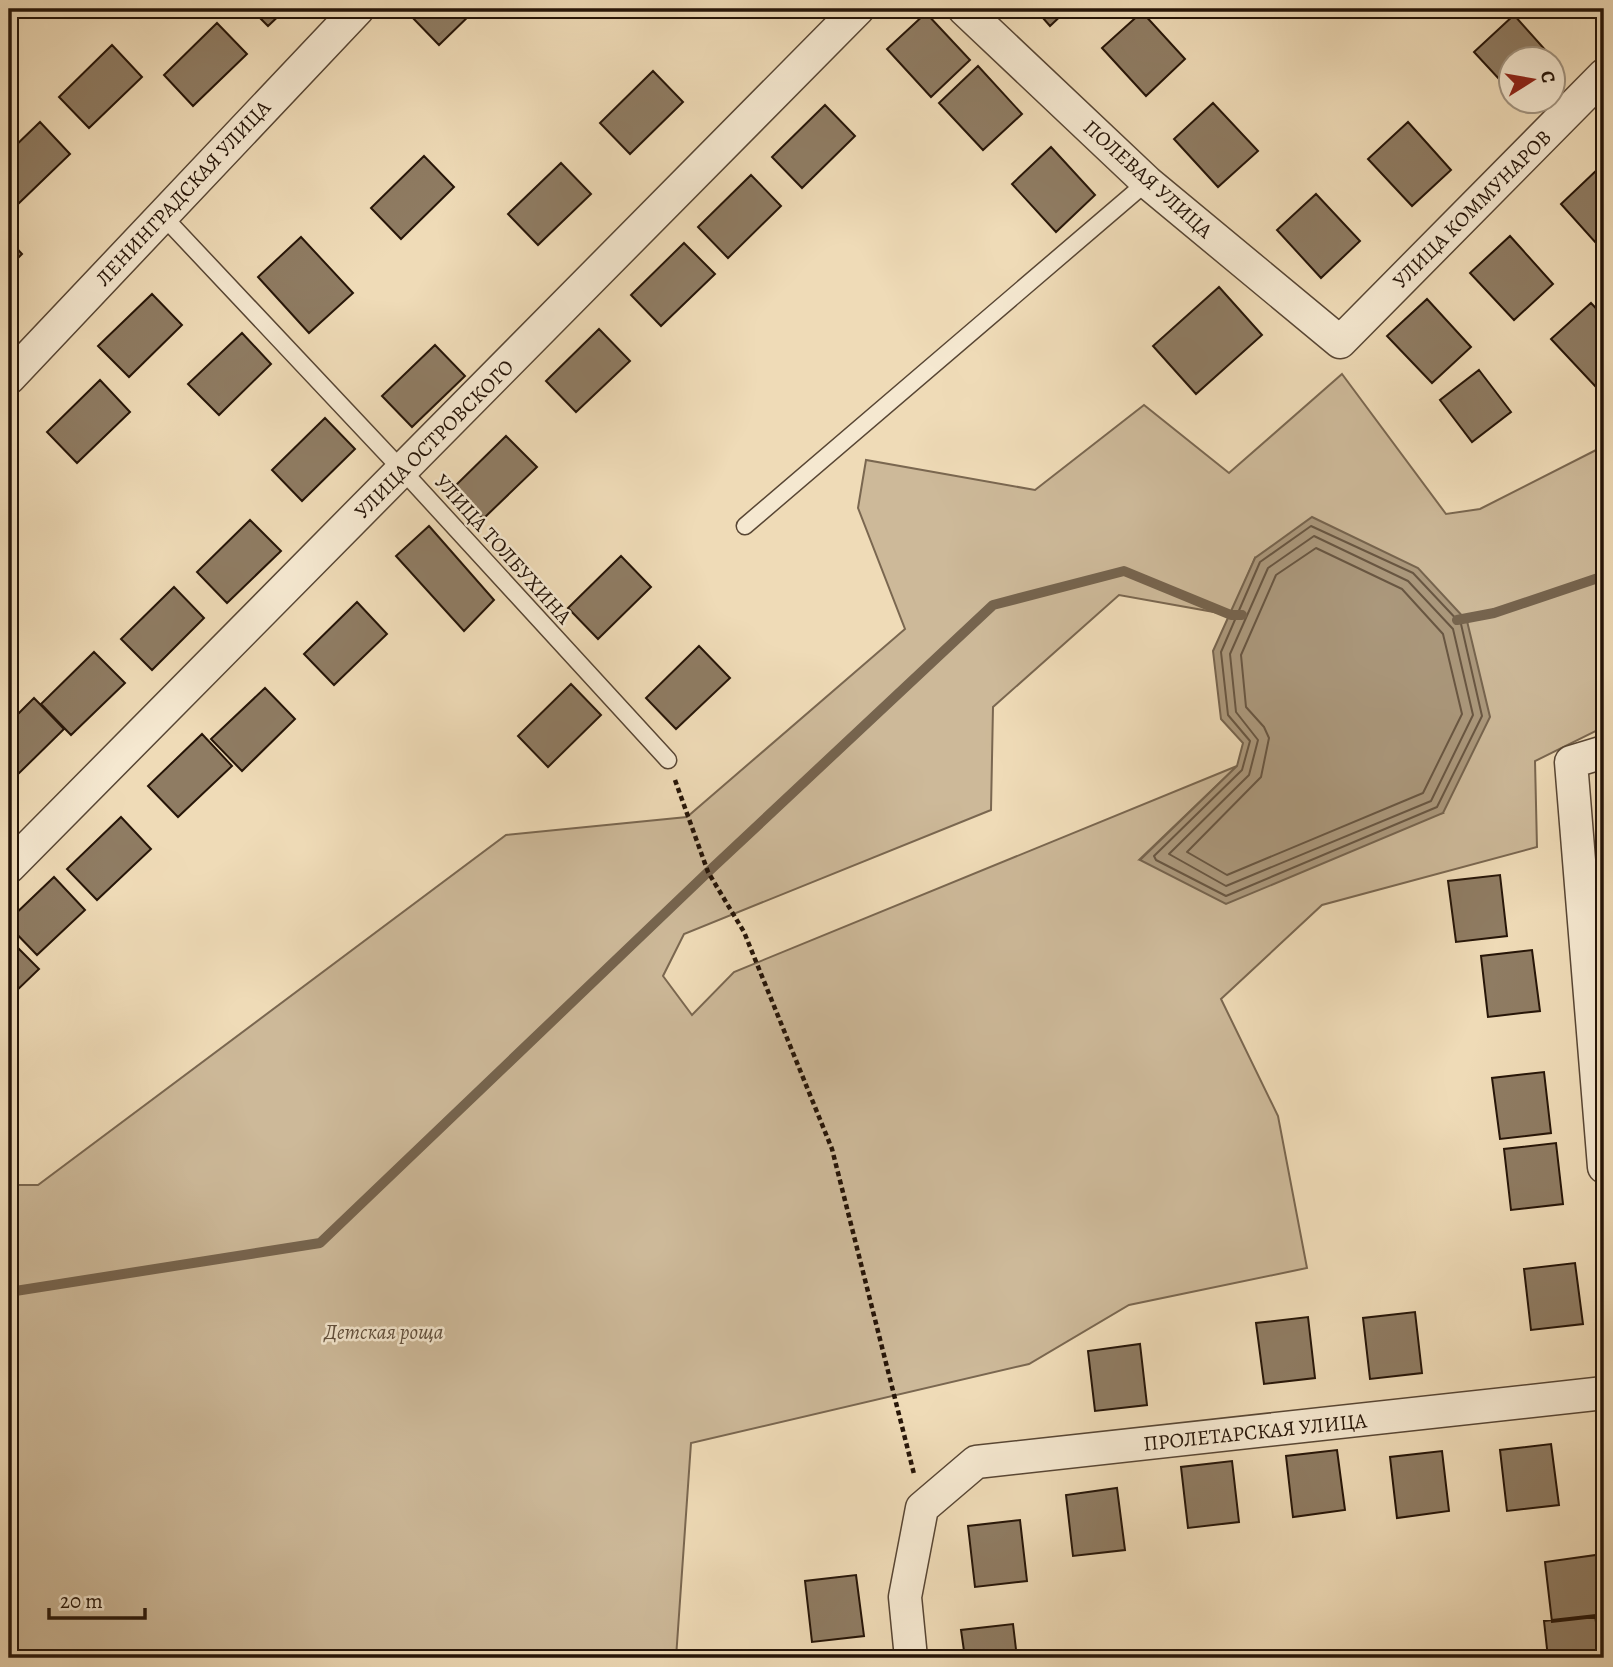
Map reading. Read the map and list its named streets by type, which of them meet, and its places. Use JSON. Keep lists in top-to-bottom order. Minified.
{"streets":{"street":["ПОЛЕВАЯ УЛИЦА","ЛЕНИНГРАДСКАЯ УЛИЦА","УЛИЦА КОММУНАРОВ","УЛИЦА ОСТРОВСКОГО","ПРОЛЕТАРСКАЯ УЛИЦА"],"lane":["УЛИЦА ТОЛБУХИНА"]},"crossings":[["ПОЛЕВАЯ УЛИЦА","УЛИЦА КОММУНАРОВ"],["ЛЕНИНГРАДСКАЯ УЛИЦА","УЛИЦА ТОЛБУХИНА"],["УЛИЦА ОСТРОВСКОГО","УЛИЦА ТОЛБУХИНА"]],"parks":["Детская роща"],"scale_bar":"20 m","north":"right"}
